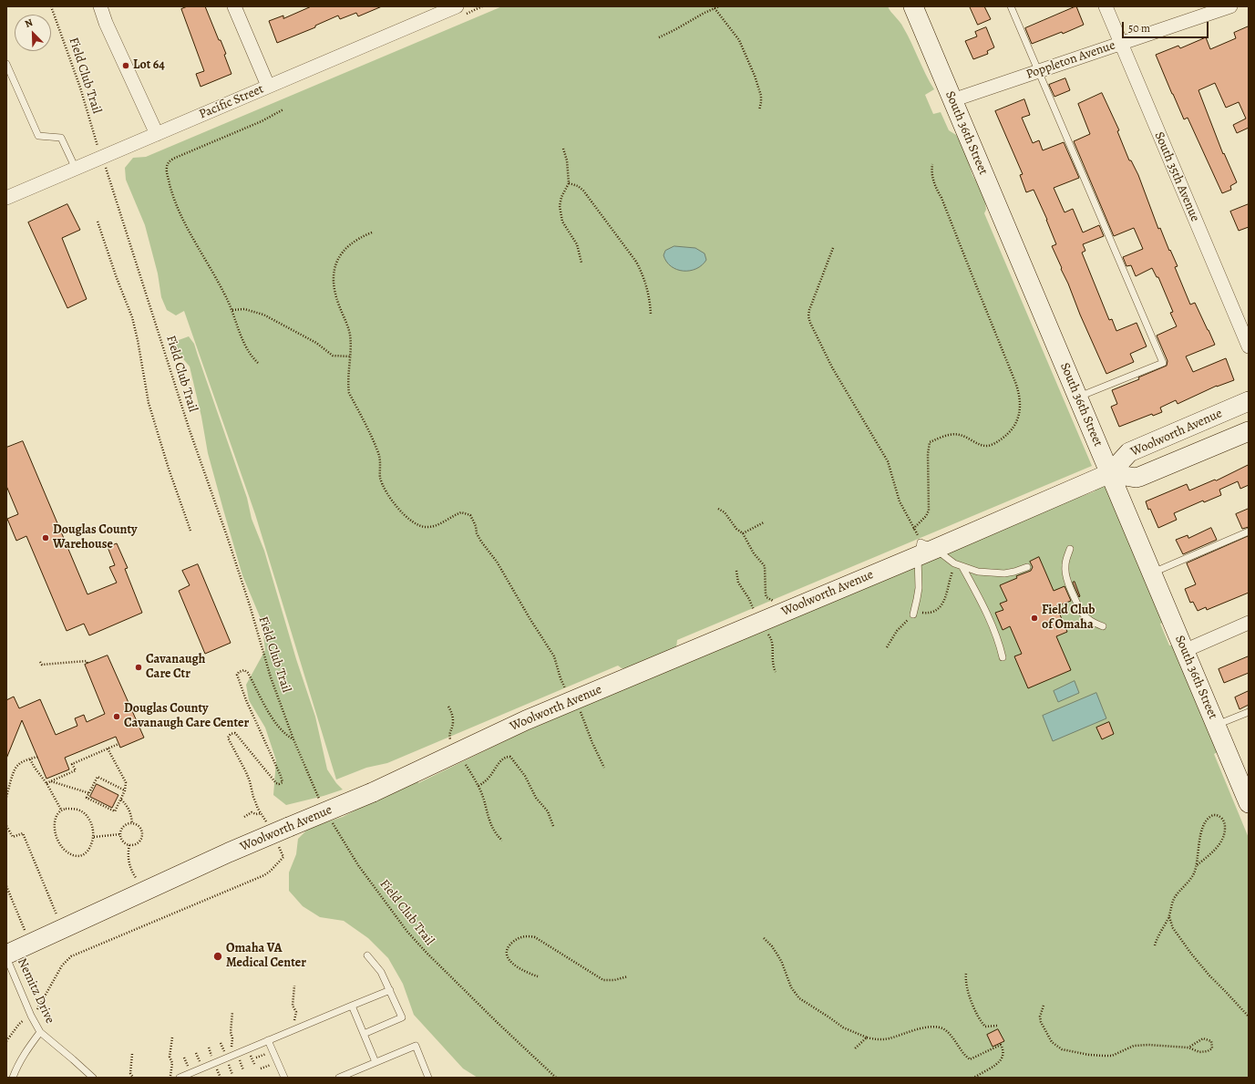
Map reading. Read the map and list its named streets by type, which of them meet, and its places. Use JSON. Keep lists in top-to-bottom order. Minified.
{"streets":{"street":["Poppleton Avenue","Pacific Street","South 36th Street","South 35th Avenue","Woolworth Avenue"],"lane":["Nemitz Drive"],"path":["Field Club Trail"]},"crossings":[["Poppleton Avenue","South 36th Street"],["Poppleton Avenue","South 35th Avenue"],["South 36th Street","Woolworth Avenue"]],"places":["Lot 64","Douglas County Warehouse","Field Club of Omaha","Cavanaugh Care Ctr","Douglas County Cavanaugh Care Center","Omaha VA Medical Center"],"scale_bar":"50 m","north":"top left"}
